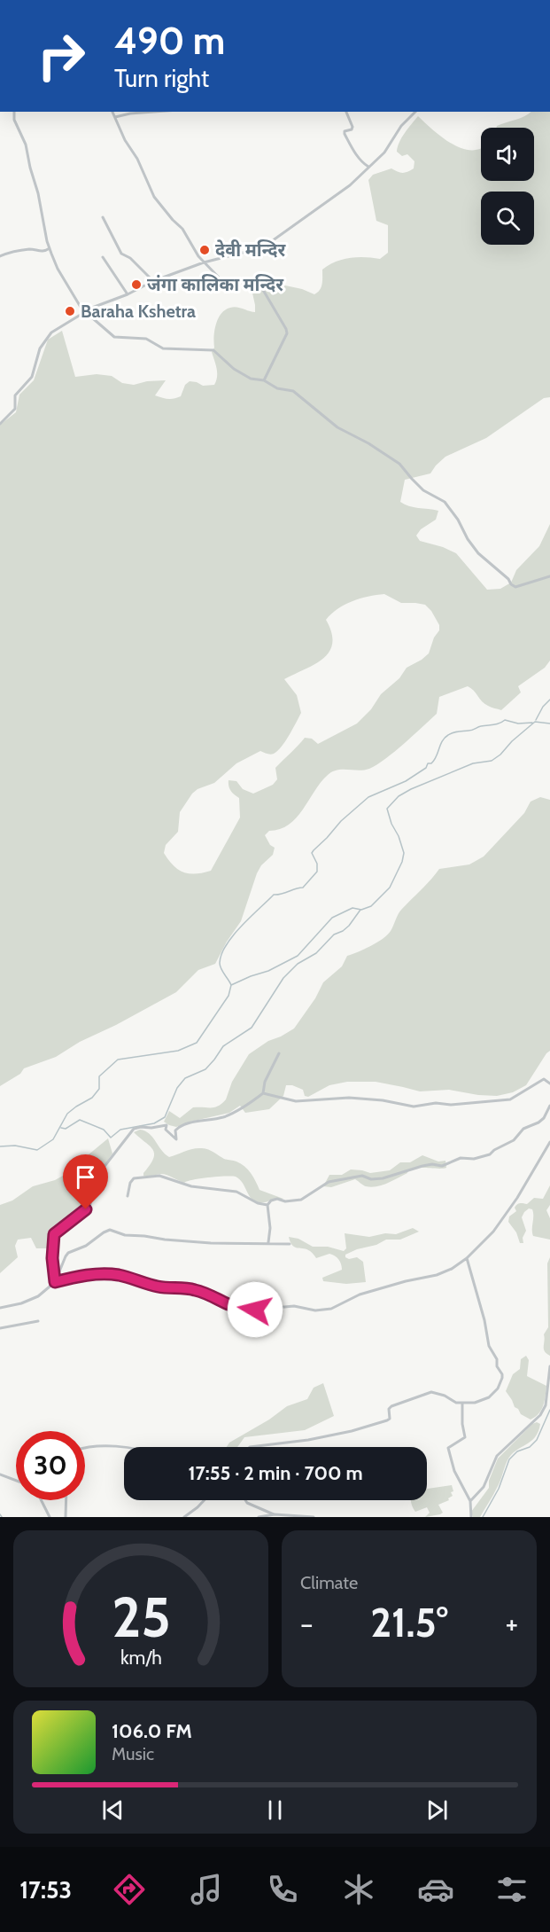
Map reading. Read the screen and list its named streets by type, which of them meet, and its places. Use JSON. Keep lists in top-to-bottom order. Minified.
{"places":["देवी मन्दिर","जंगा कालिका मन्दिर","Baraha Kshetra"],"page":{"turn":["490 m","Turn right"],"limit":"30","trip":"17:55 · 2 min · 700 m","tile":"Climate","heat":["−","21.5°","+"],"song":["106.0 FM","Music"],"tabs":"17:53","gauge":["25","km/h"]}}
